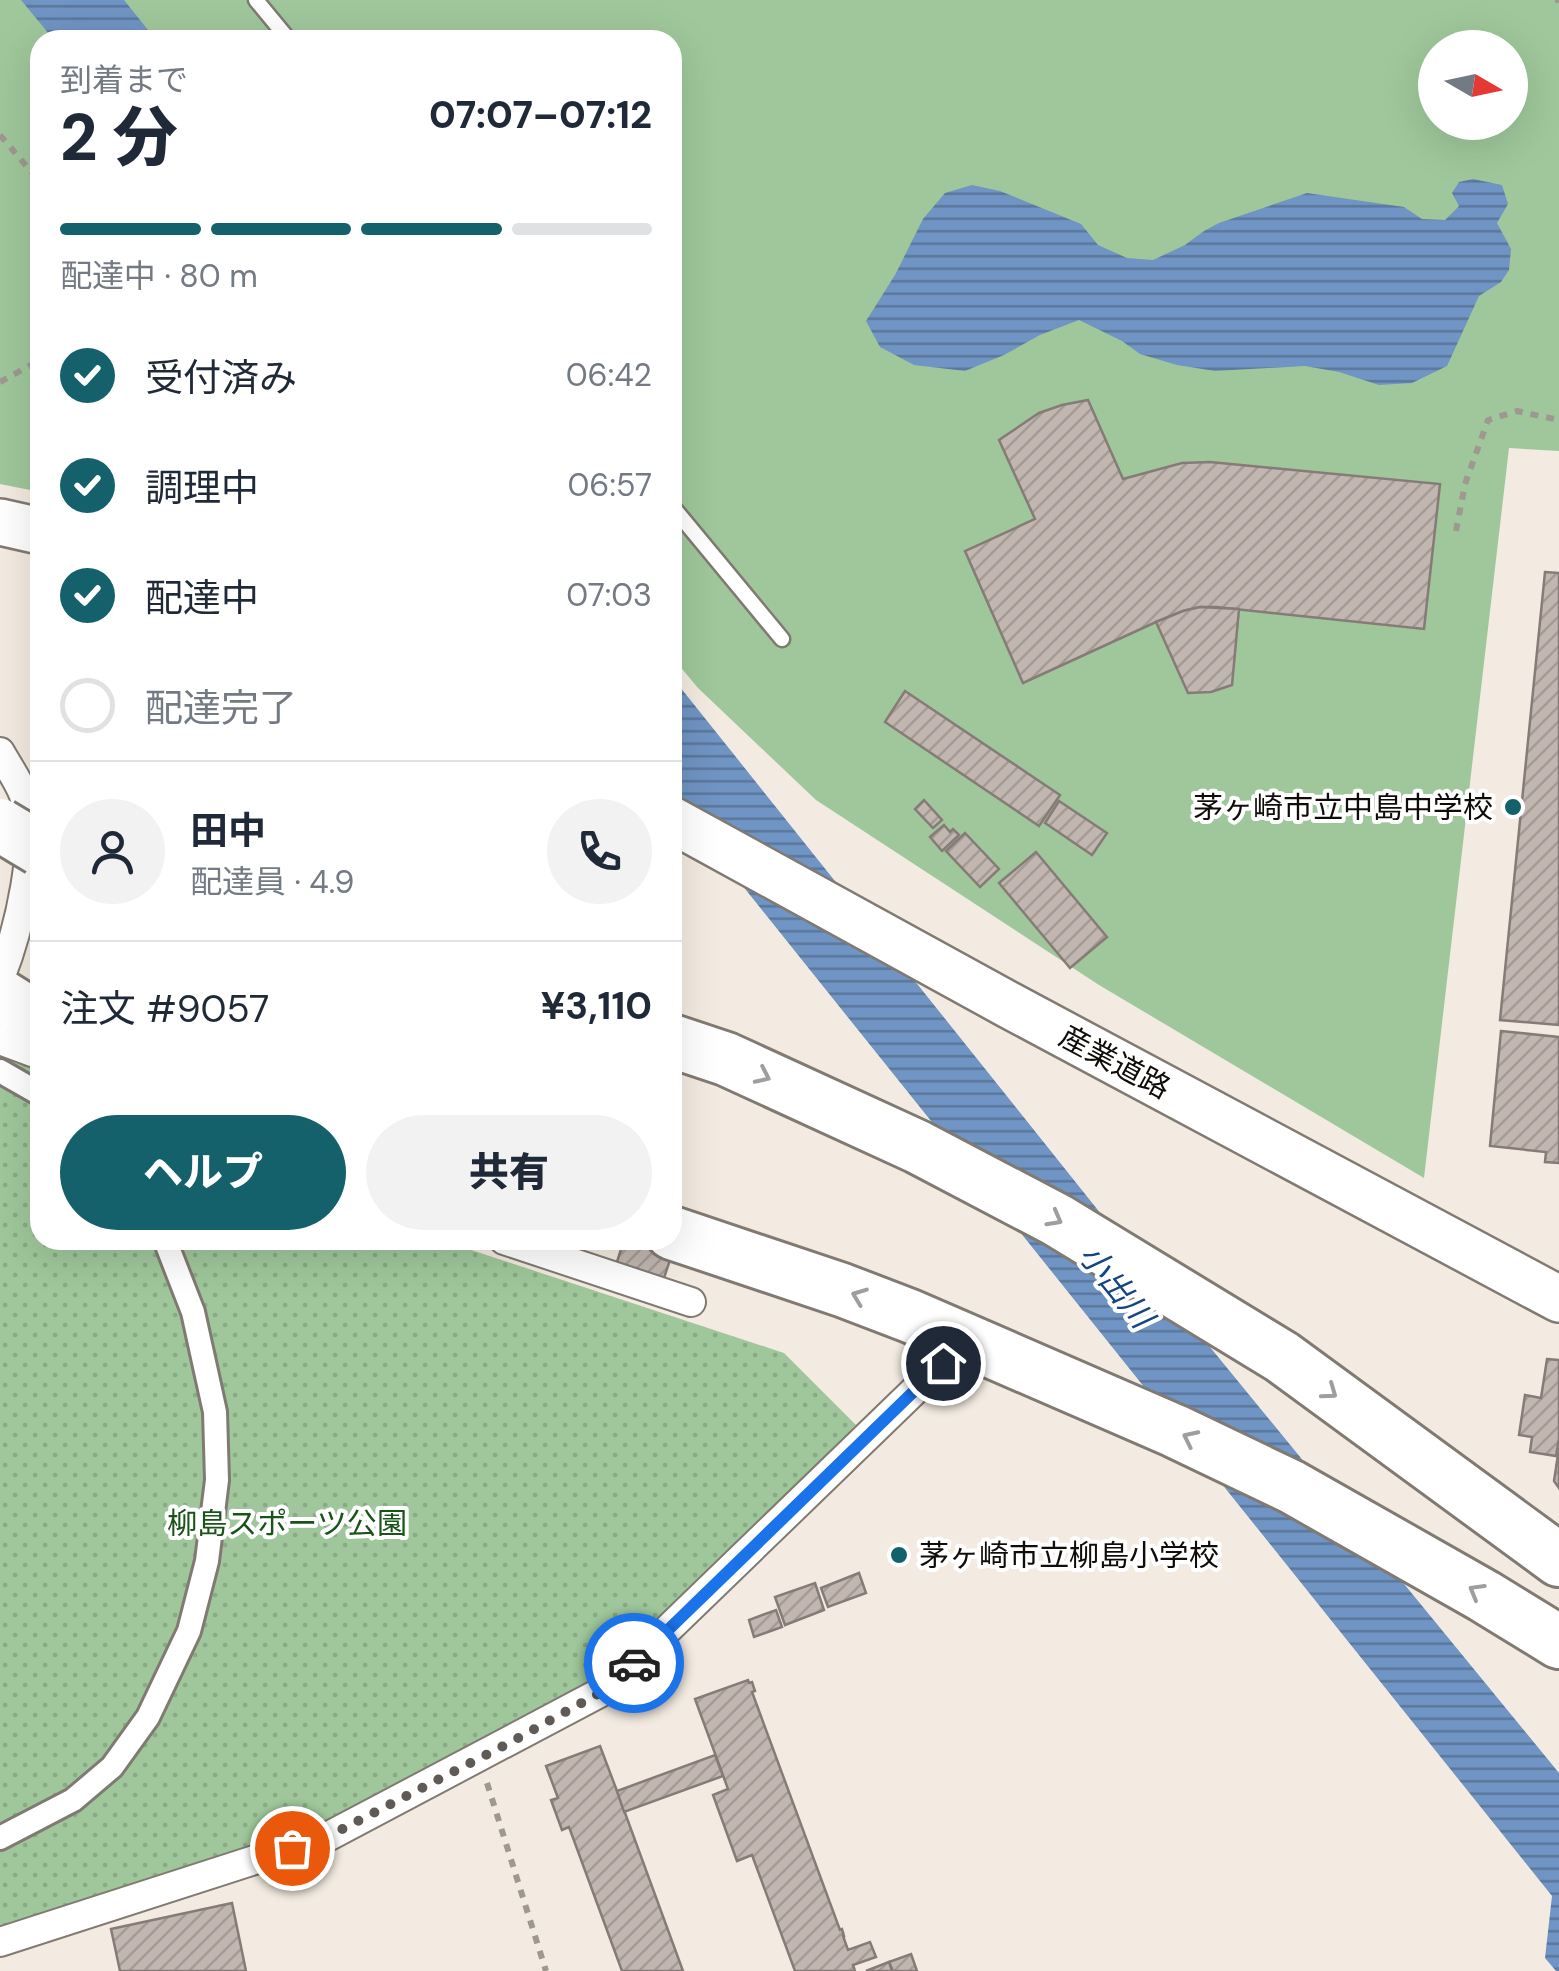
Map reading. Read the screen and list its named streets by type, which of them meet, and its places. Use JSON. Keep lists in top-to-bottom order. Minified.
{"streets":{"main road":["産業道路"]},"water":["小出川"],"parks":["柳島スポーツ公園"],"places":["茅ヶ崎市立中島中学校","茅ヶ崎市立柳島小学校"],"north":"right","page":{"heading":["2 分","到着まで","07:07–07:12"],"panel":["田中","配達員 · 4.9","注文 #9057","¥3,110"],"bar":"配達中 · 80 m","list":[["受付済み","06:42"],["調理中","06:57"],["配達中","07:03"],"配達完了"],"buttons":["ヘルプ","共有"]}}
